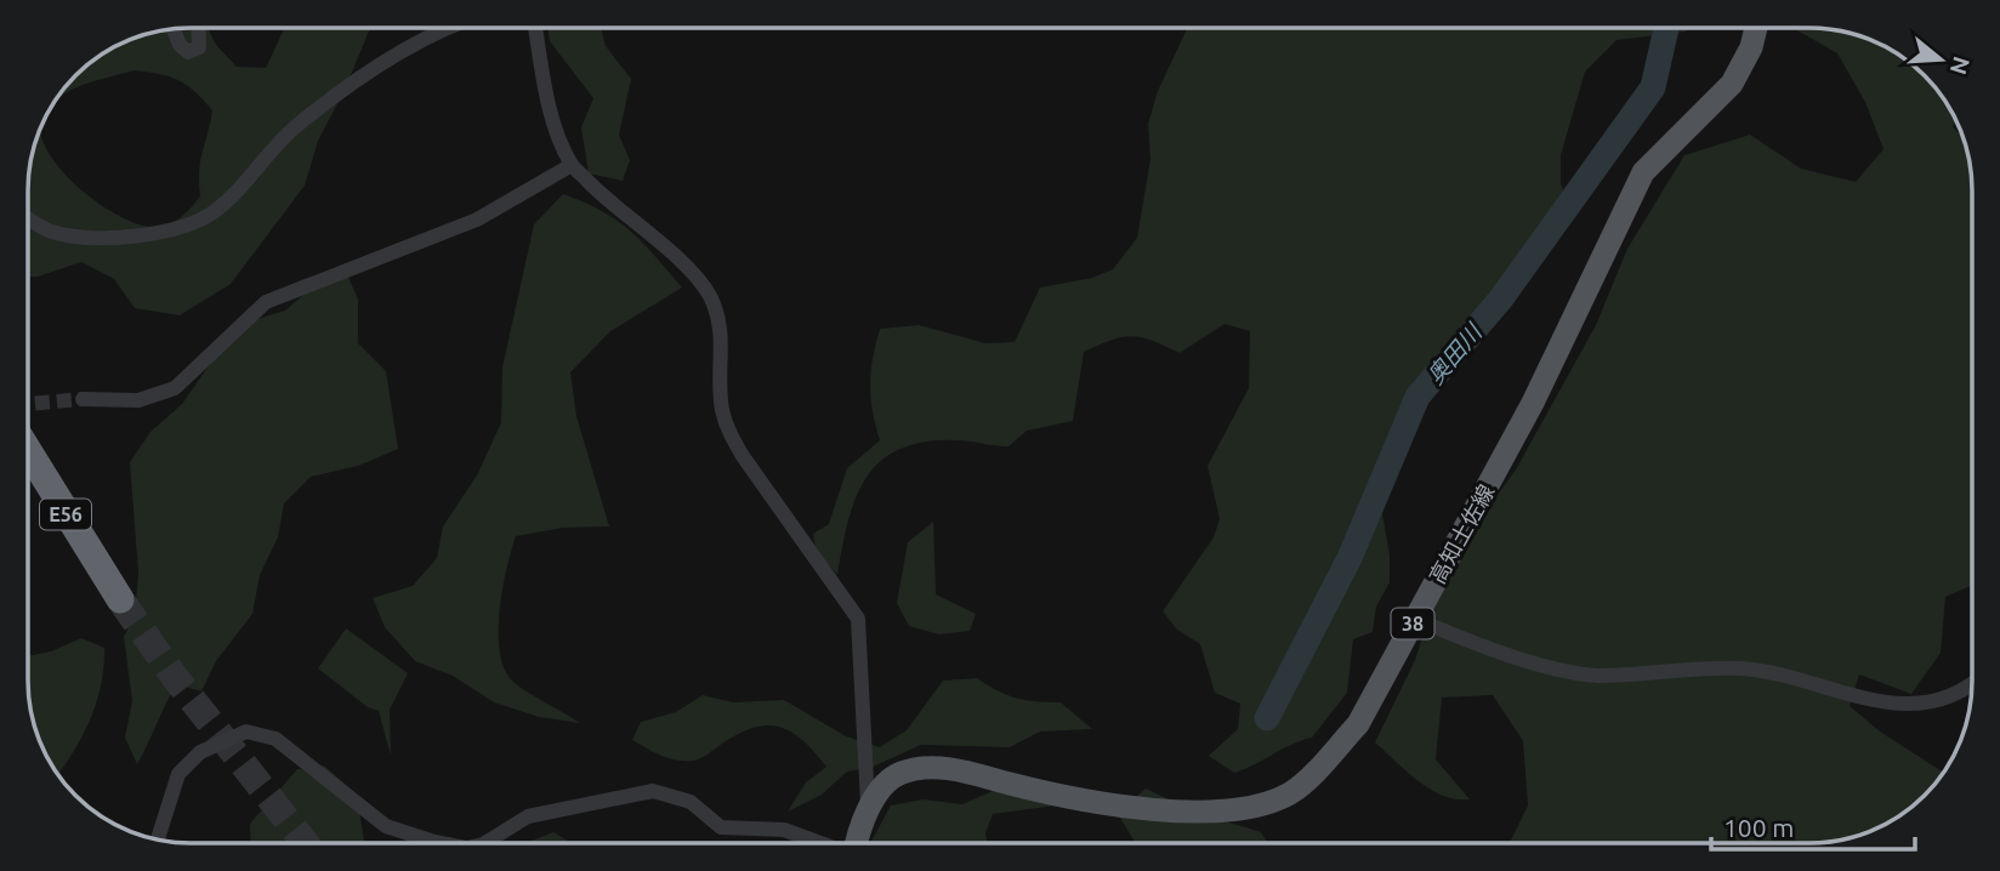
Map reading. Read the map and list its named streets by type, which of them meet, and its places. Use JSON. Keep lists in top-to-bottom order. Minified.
{"streets":{"highway":["E56"],"main road":["高知土佐線","38"]},"water":["奥田川"],"scale_bar":"100 m","north":"right"}
